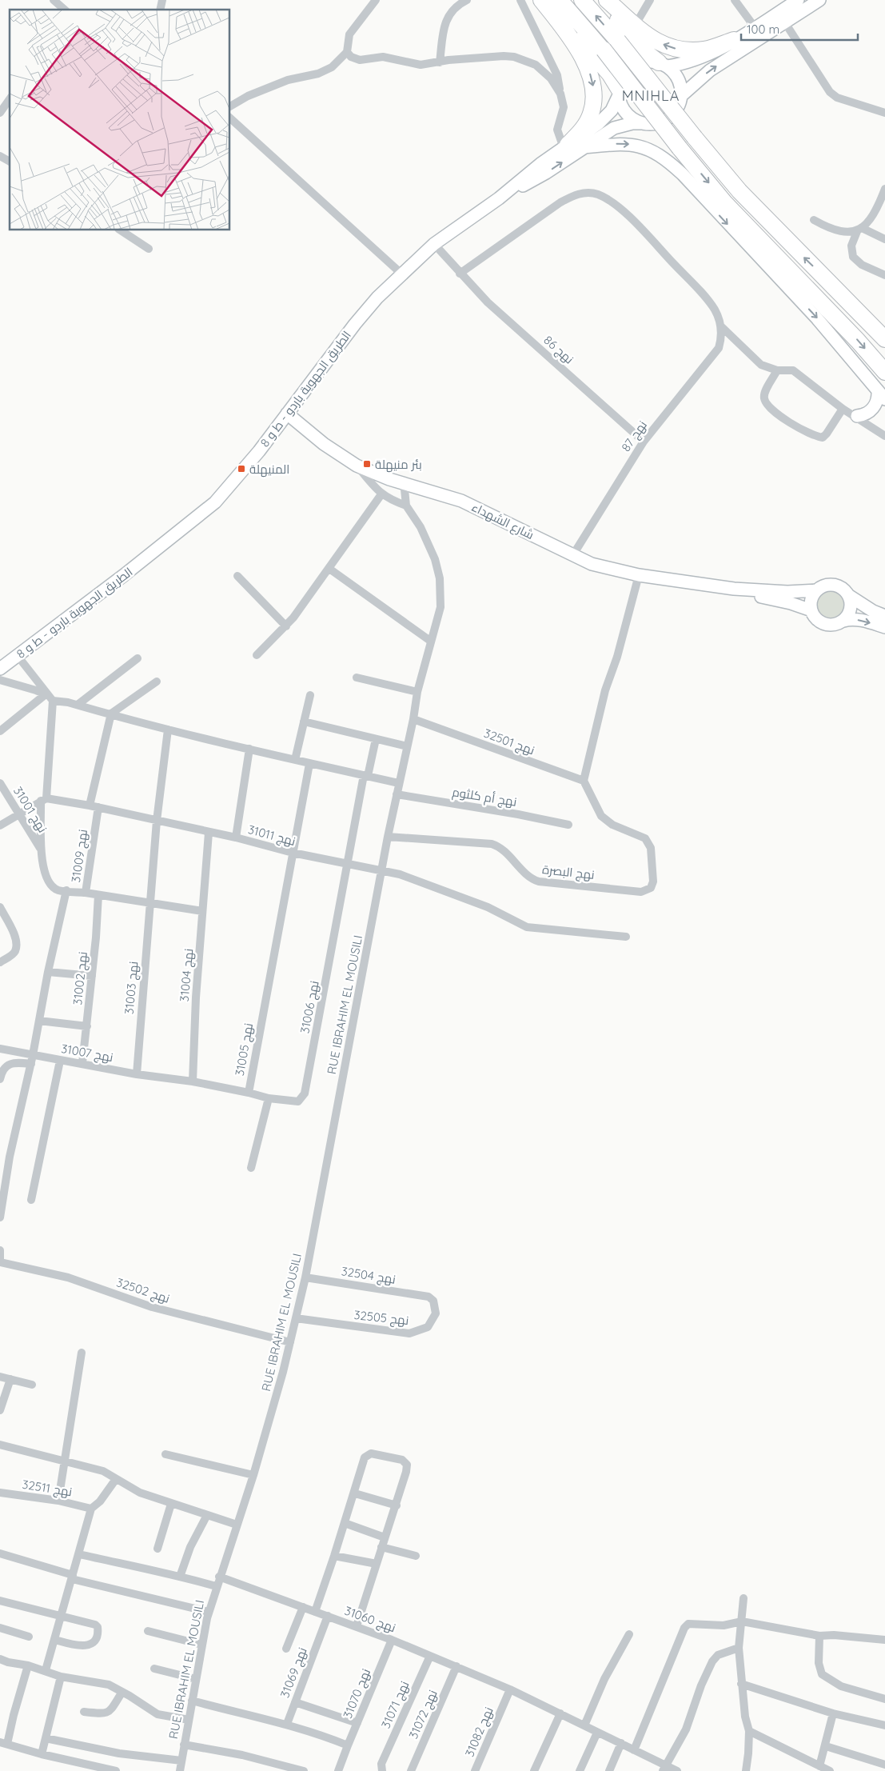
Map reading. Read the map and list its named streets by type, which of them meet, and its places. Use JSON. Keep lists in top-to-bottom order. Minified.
{"streets":{"main road":["الطريق الجهوية باردو - ط و 8","شارع الشهداء"],"street":["نهج 86","نهج 87","نهج 32501","نهج أم كلثوم","نهج 31001","نهج 31011","نهج 31009","نهج البصرة","نهج 31004","نهج 31002","نهج 31003","RUE IBRAHIM EL MOUSILI","نهج 31006","نهج 31005","نهج 31007","نهج 32504","نهج 32502","نهج 32505","نهج 32511","نهج 31060","نهج 31069","نهج 31070","نهج 31071","نهج 31072","نهج 31082"]},"crossings":[["نهج 86","الطريق الجهوية باردو - ط و 8"],["نهج 86","نهج 87"],["الطريق الجهوية باردو - ط و 8","شارع الشهداء"],["نهج 87","شارع الشهداء"],["نهج 32501","نهج البصرة"],["نهج 32501","RUE IBRAHIM EL MOUSILI"],["نهج أم كلثوم","RUE IBRAHIM EL MOUSILI"],["نهج 31001","نهج 31009"],["نهج 31011","نهج 31004"],["نهج 31011","نهج 31003"],["نهج 31011","RUE IBRAHIM EL MOUSILI"],["نهج 31011","نهج 31006"],["نهج 31011","نهج 31005"],["نهج البصرة","RUE IBRAHIM EL MOUSILI"],["نهج 31004","نهج 31005"],["نهج 31002","نهج 31007"],["نهج 31003","نهج 31005"],["نهج 31003","نهج 31007"],["RUE IBRAHIM EL MOUSILI","نهج 32504"],["RUE IBRAHIM EL MOUSILI","نهج 32502"],["RUE IBRAHIM EL MOUSILI","نهج 32505"],["RUE IBRAHIM EL MOUSILI","نهج 31060"],["نهج 31006","نهج 31005"],["نهج 31005","نهج 31007"],["نهج 32504","نهج 32505"],["نهج 31060","نهج 31069"],["نهج 31060","نهج 31070"],["نهج 31060","نهج 31071"],["نهج 31060","نهج 31072"],["نهج 31060","نهج 31082"]],"districts":["MNIHLA"],"places":{"transit":["بئر منيهلة","المنيهلة"]},"scale_bar":"100 m"}
